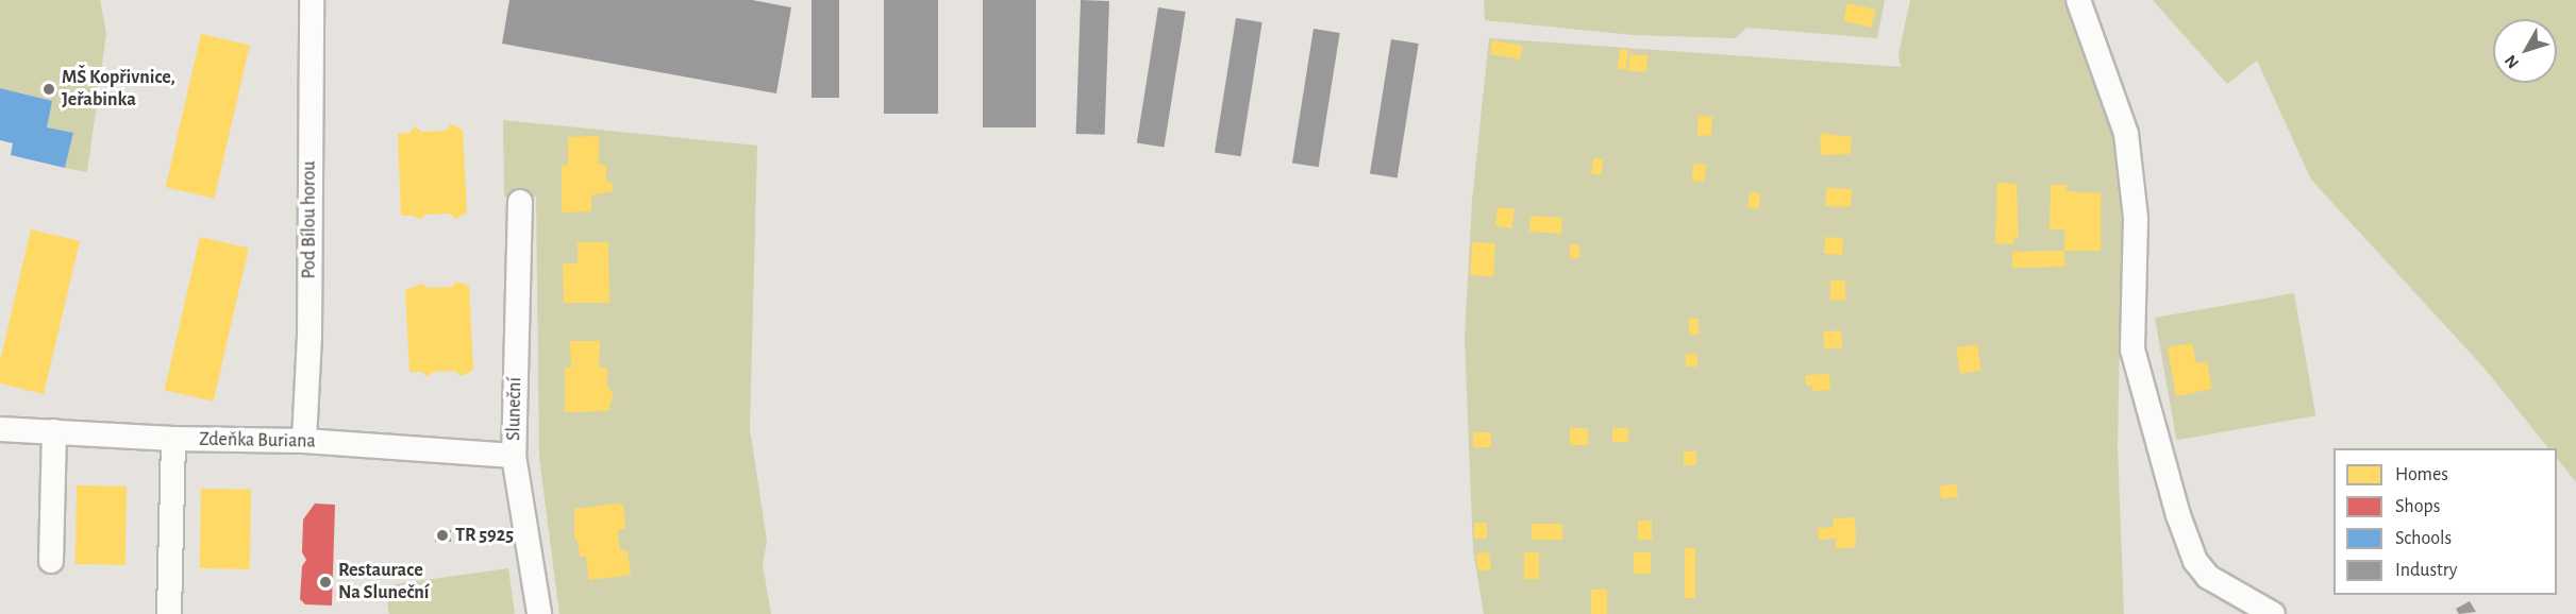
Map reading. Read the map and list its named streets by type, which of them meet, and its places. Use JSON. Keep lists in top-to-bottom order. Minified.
{"streets":{"street":["Pod Bílou horou","Sluneční","Zdeňka Buriana"]},"crossings":[["Pod Bílou horou","Zdeňka Buriana"],["Sluneční","Zdeňka Buriana"]],"places":["MŠ Kopřivnice, Jeřabinka","TR 5925","Restaurace Na Sluneční"],"legend":["Homes","Shops","Schools","Industry"],"north":"bottom left"}
